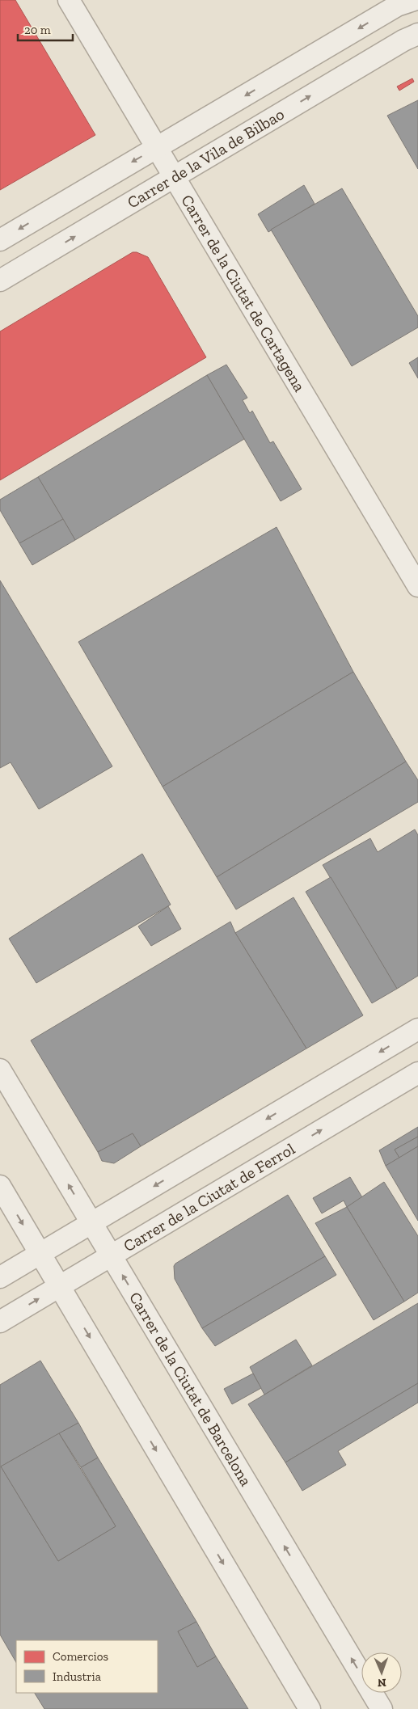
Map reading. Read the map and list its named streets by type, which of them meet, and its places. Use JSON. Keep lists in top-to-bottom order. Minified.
{"streets":{"street":["Carrer de la Vila de Bilbao","Carrer de la Ciutat de Cartagena","Carrer de la Ciutat de Ferrol","Carrer de la Ciutat de Barcelona"]},"crossings":[["Carrer de la Vila de Bilbao","Carrer de la Ciutat de Cartagena"],["Carrer de la Ciutat de Ferrol","Carrer de la Ciutat de Barcelona"]],"legend":["Comercios","Industria"],"scale_bar":"20 m","north":"bottom"}
